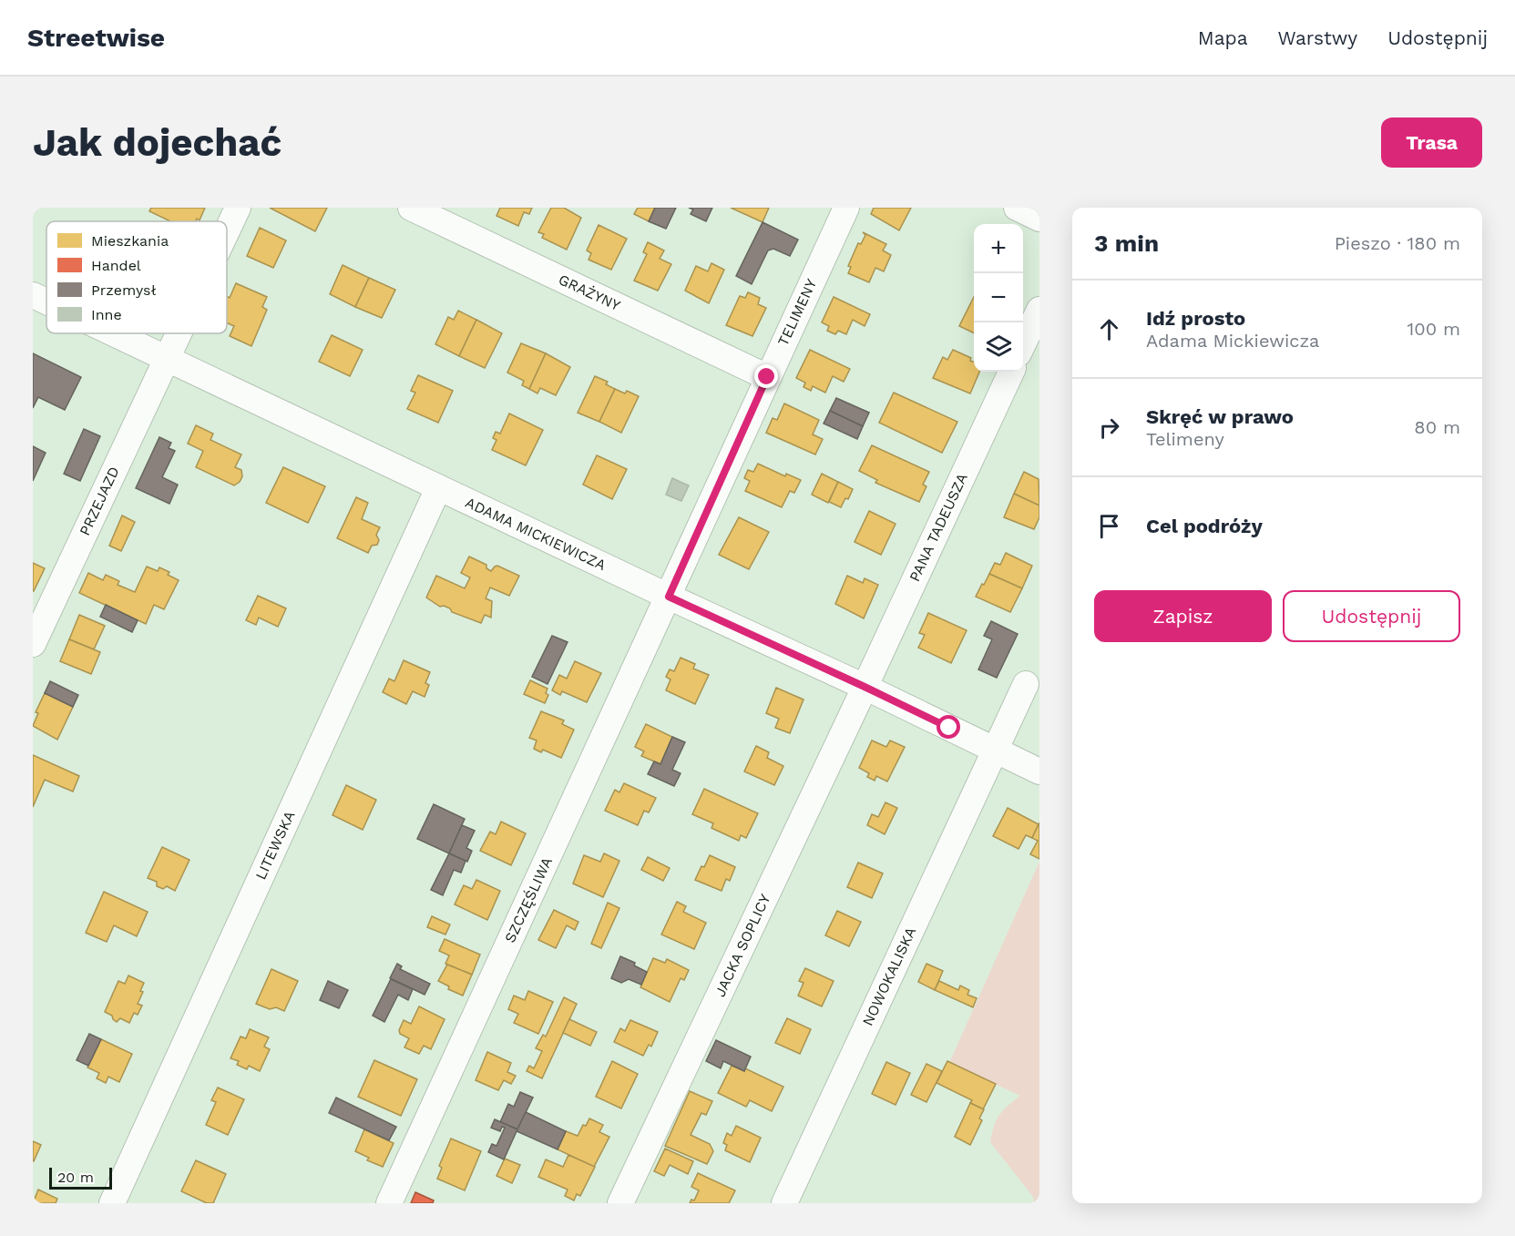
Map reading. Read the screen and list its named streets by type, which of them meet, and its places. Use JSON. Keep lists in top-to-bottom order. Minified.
{"streets":{"street":["GRAŻYNY","TELIMENY","PRZEJAZD","PANA TADEUSZA","ADAMA MICKIEWICZA","LITEWSKA","SZCZĘŚLIWA","JACKA SOPLICY","NOWOKALISKA"]},"crossings":[["GRAŻYNY","TELIMENY"],["TELIMENY","ADAMA MICKIEWICZA"],["TELIMENY","SZCZĘŚLIWA"],["PRZEJAZD","ADAMA MICKIEWICZA"],["PANA TADEUSZA","ADAMA MICKIEWICZA"],["PANA TADEUSZA","JACKA SOPLICY"],["ADAMA MICKIEWICZA","LITEWSKA"],["ADAMA MICKIEWICZA","SZCZĘŚLIWA"],["ADAMA MICKIEWICZA","JACKA SOPLICY"],["ADAMA MICKIEWICZA","NOWOKALISKA"]],"legend":["Mieszkania","Handel","Przemysł","Inne"],"scale_bar":"20 m","page":{"header":"Streetwise","nav":["Mapa","Warstwy","Udostępnij"],"buttons":["Trasa",["Zapisz","Udostępnij"]],"title":"Jak dojechać","heading":["3 min","Pieszo · 180 m"],"map_buttons":["+","−"],"list":[["Idź prosto","Adama Mickiewicza","100 m"],["Skręć w prawo","Telimeny","80 m"],"Cel podróży"],"scale":"20 m"}}
